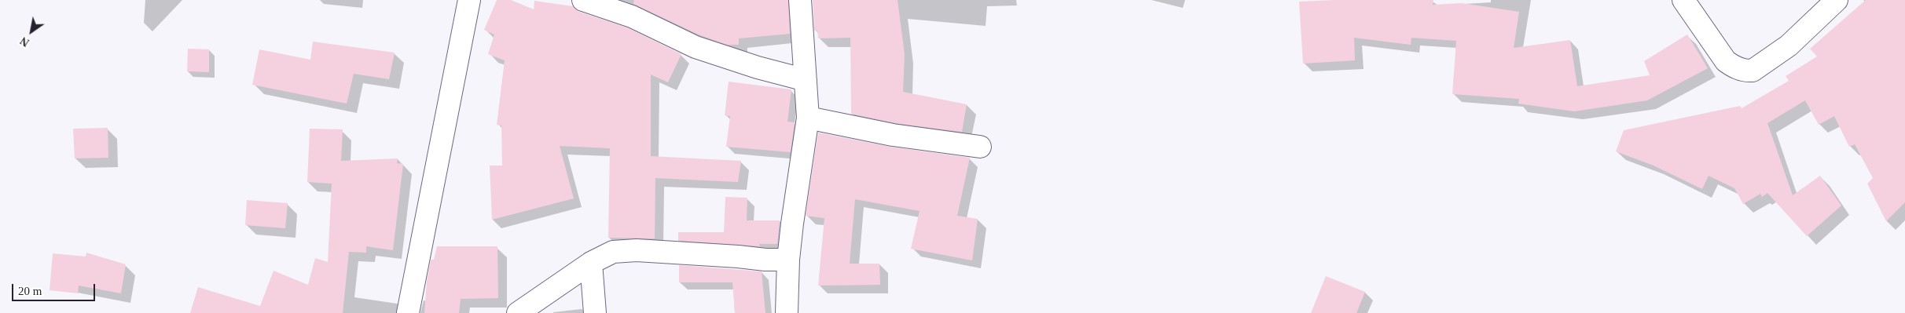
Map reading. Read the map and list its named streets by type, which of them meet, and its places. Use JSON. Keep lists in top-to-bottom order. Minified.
{"scale_bar":"20 m","north":"bottom left"}
